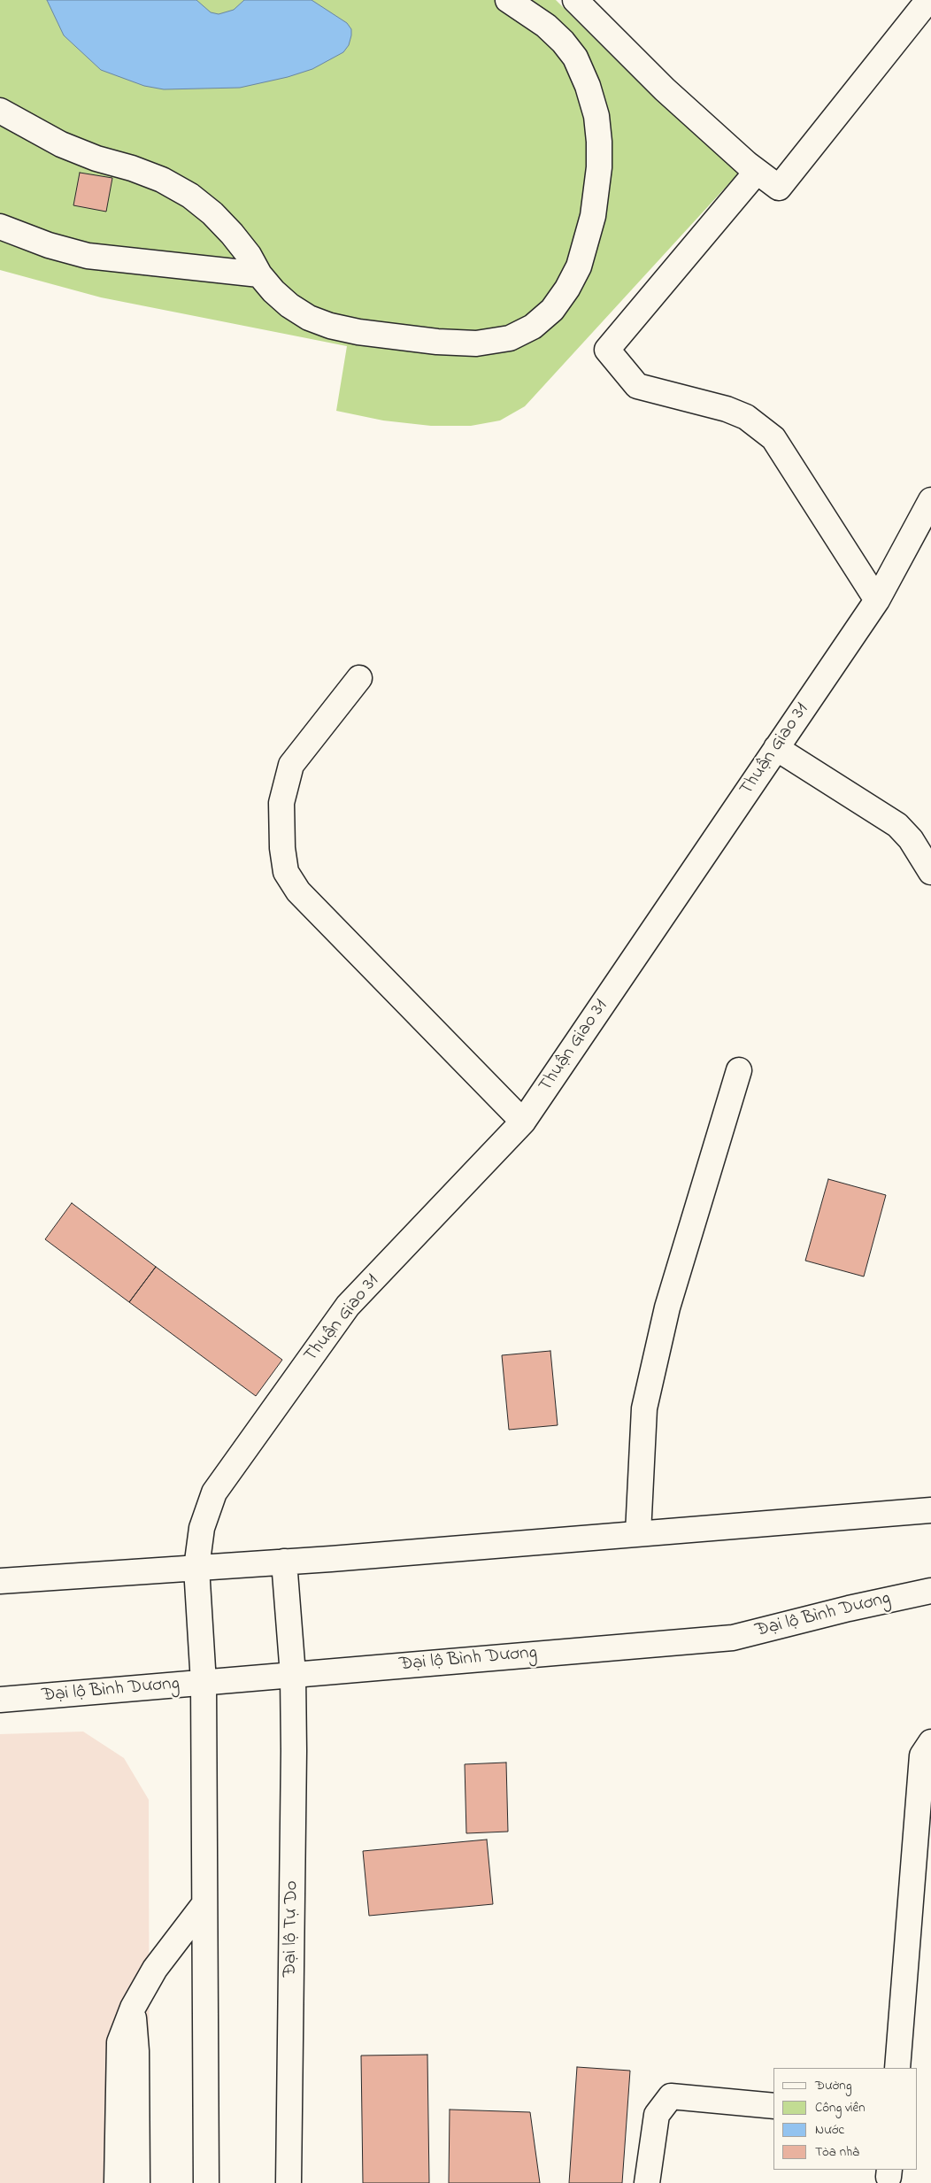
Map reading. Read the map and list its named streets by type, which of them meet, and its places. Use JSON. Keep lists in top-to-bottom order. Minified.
{"streets":{"main road":["Thuận Giao 31","Đại lộ Bình Dương","Đại lộ Tự Do"]},"crossings":[["Thuận Giao 31","Đại lộ Bình Dương"],["Đại lộ Bình Dương","Đại lộ Tự Do"]],"legend":["Đường","Công viên","Nước","Tòa nhà"]}
